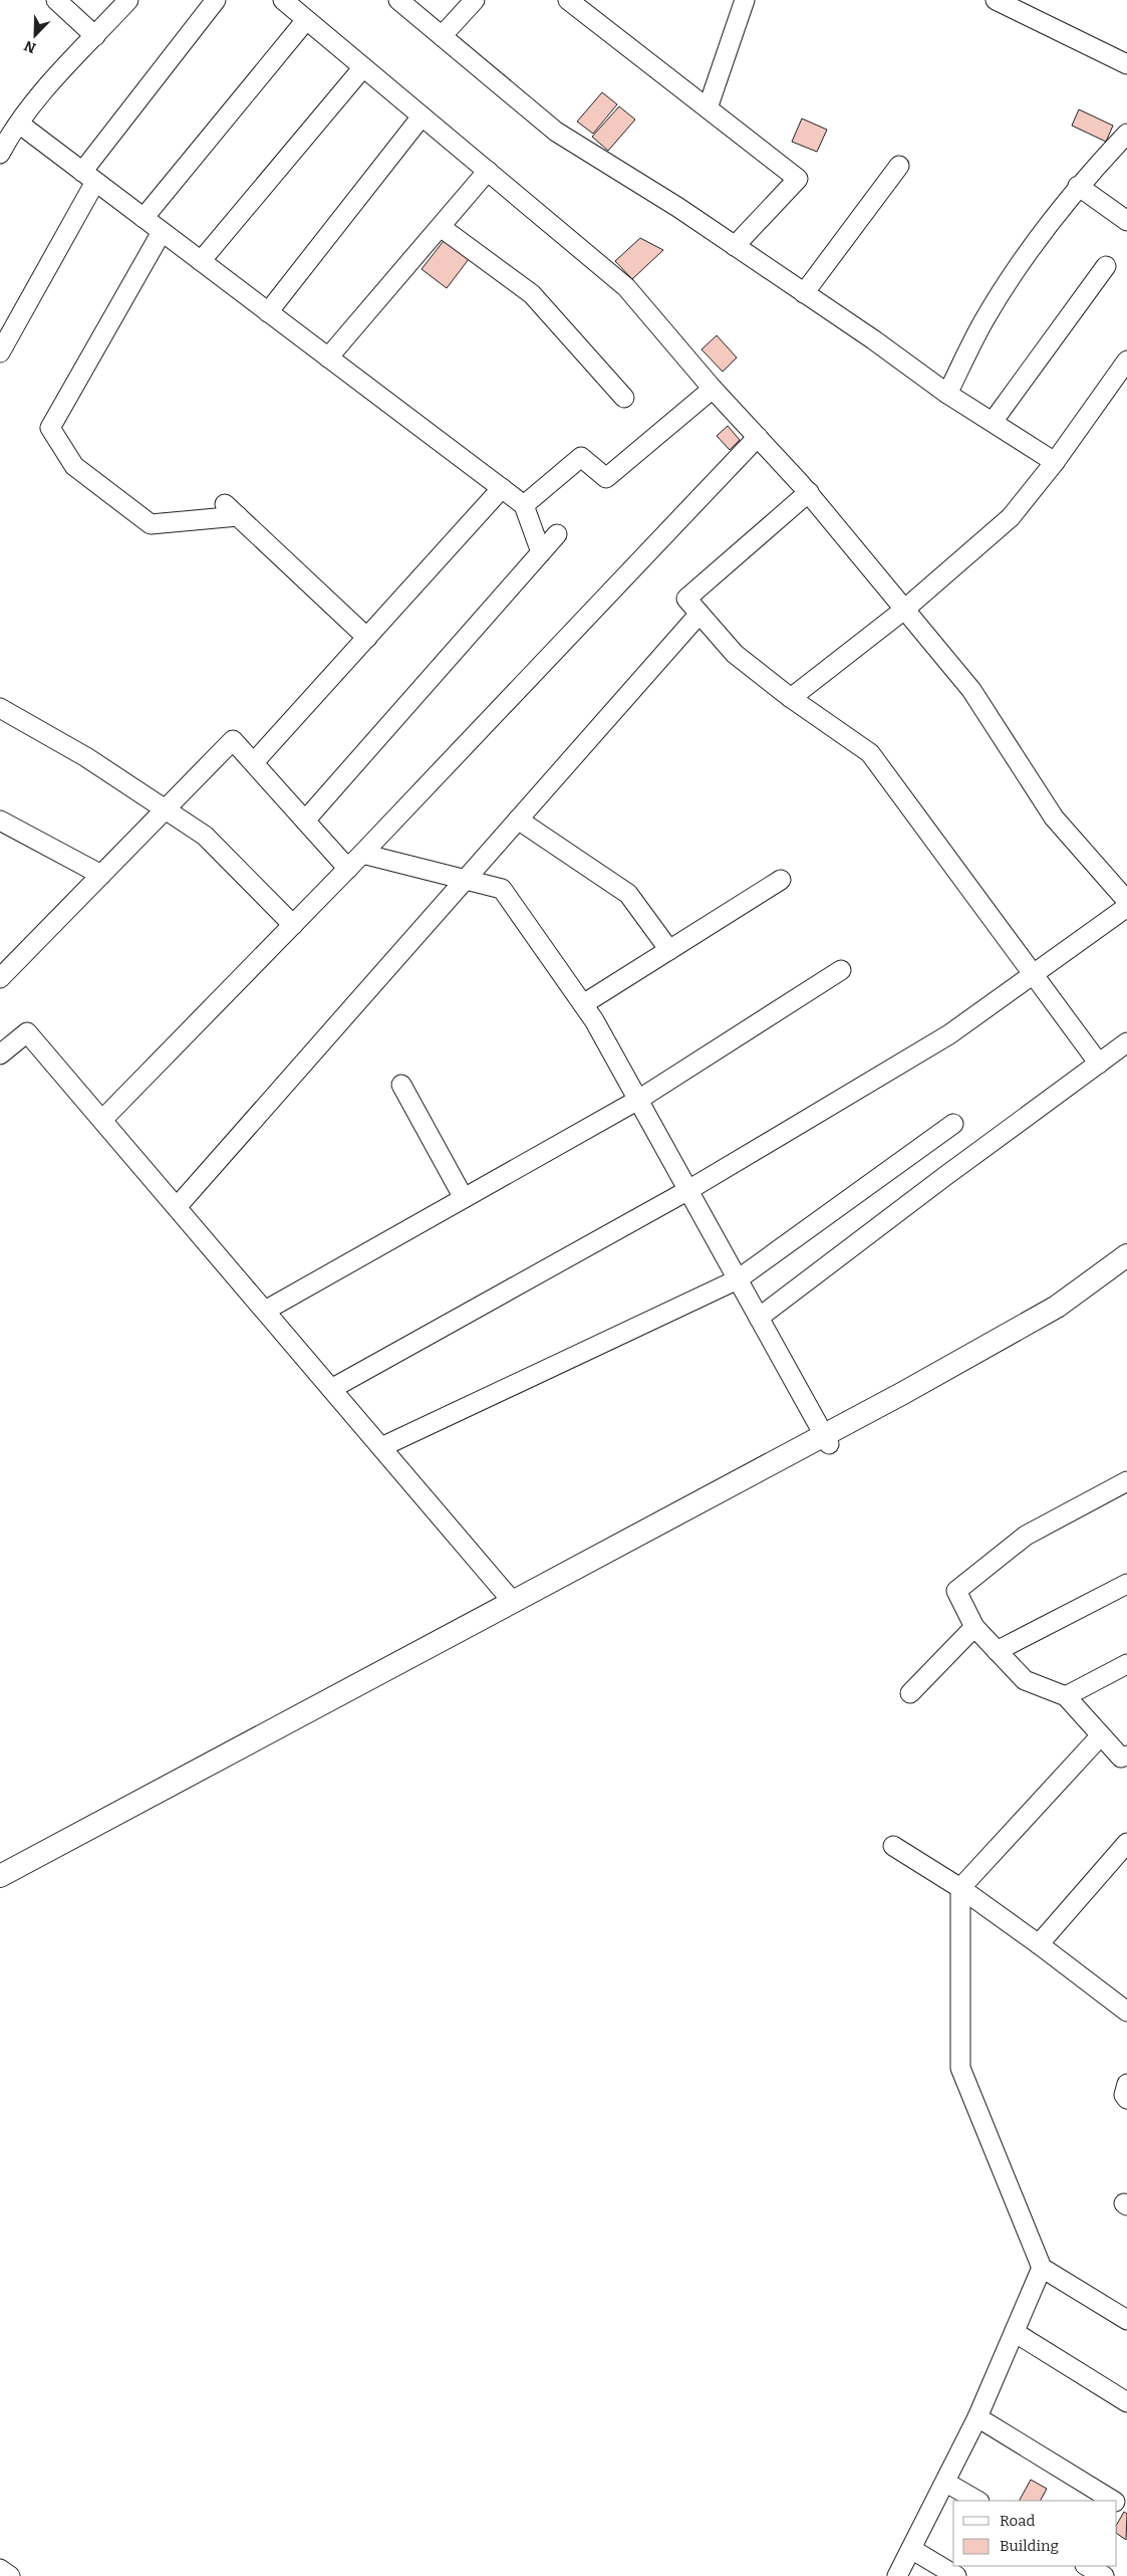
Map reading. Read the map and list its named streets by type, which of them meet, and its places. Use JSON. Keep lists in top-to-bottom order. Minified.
{"legend":["Road","Building"],"north":"bottom left"}
